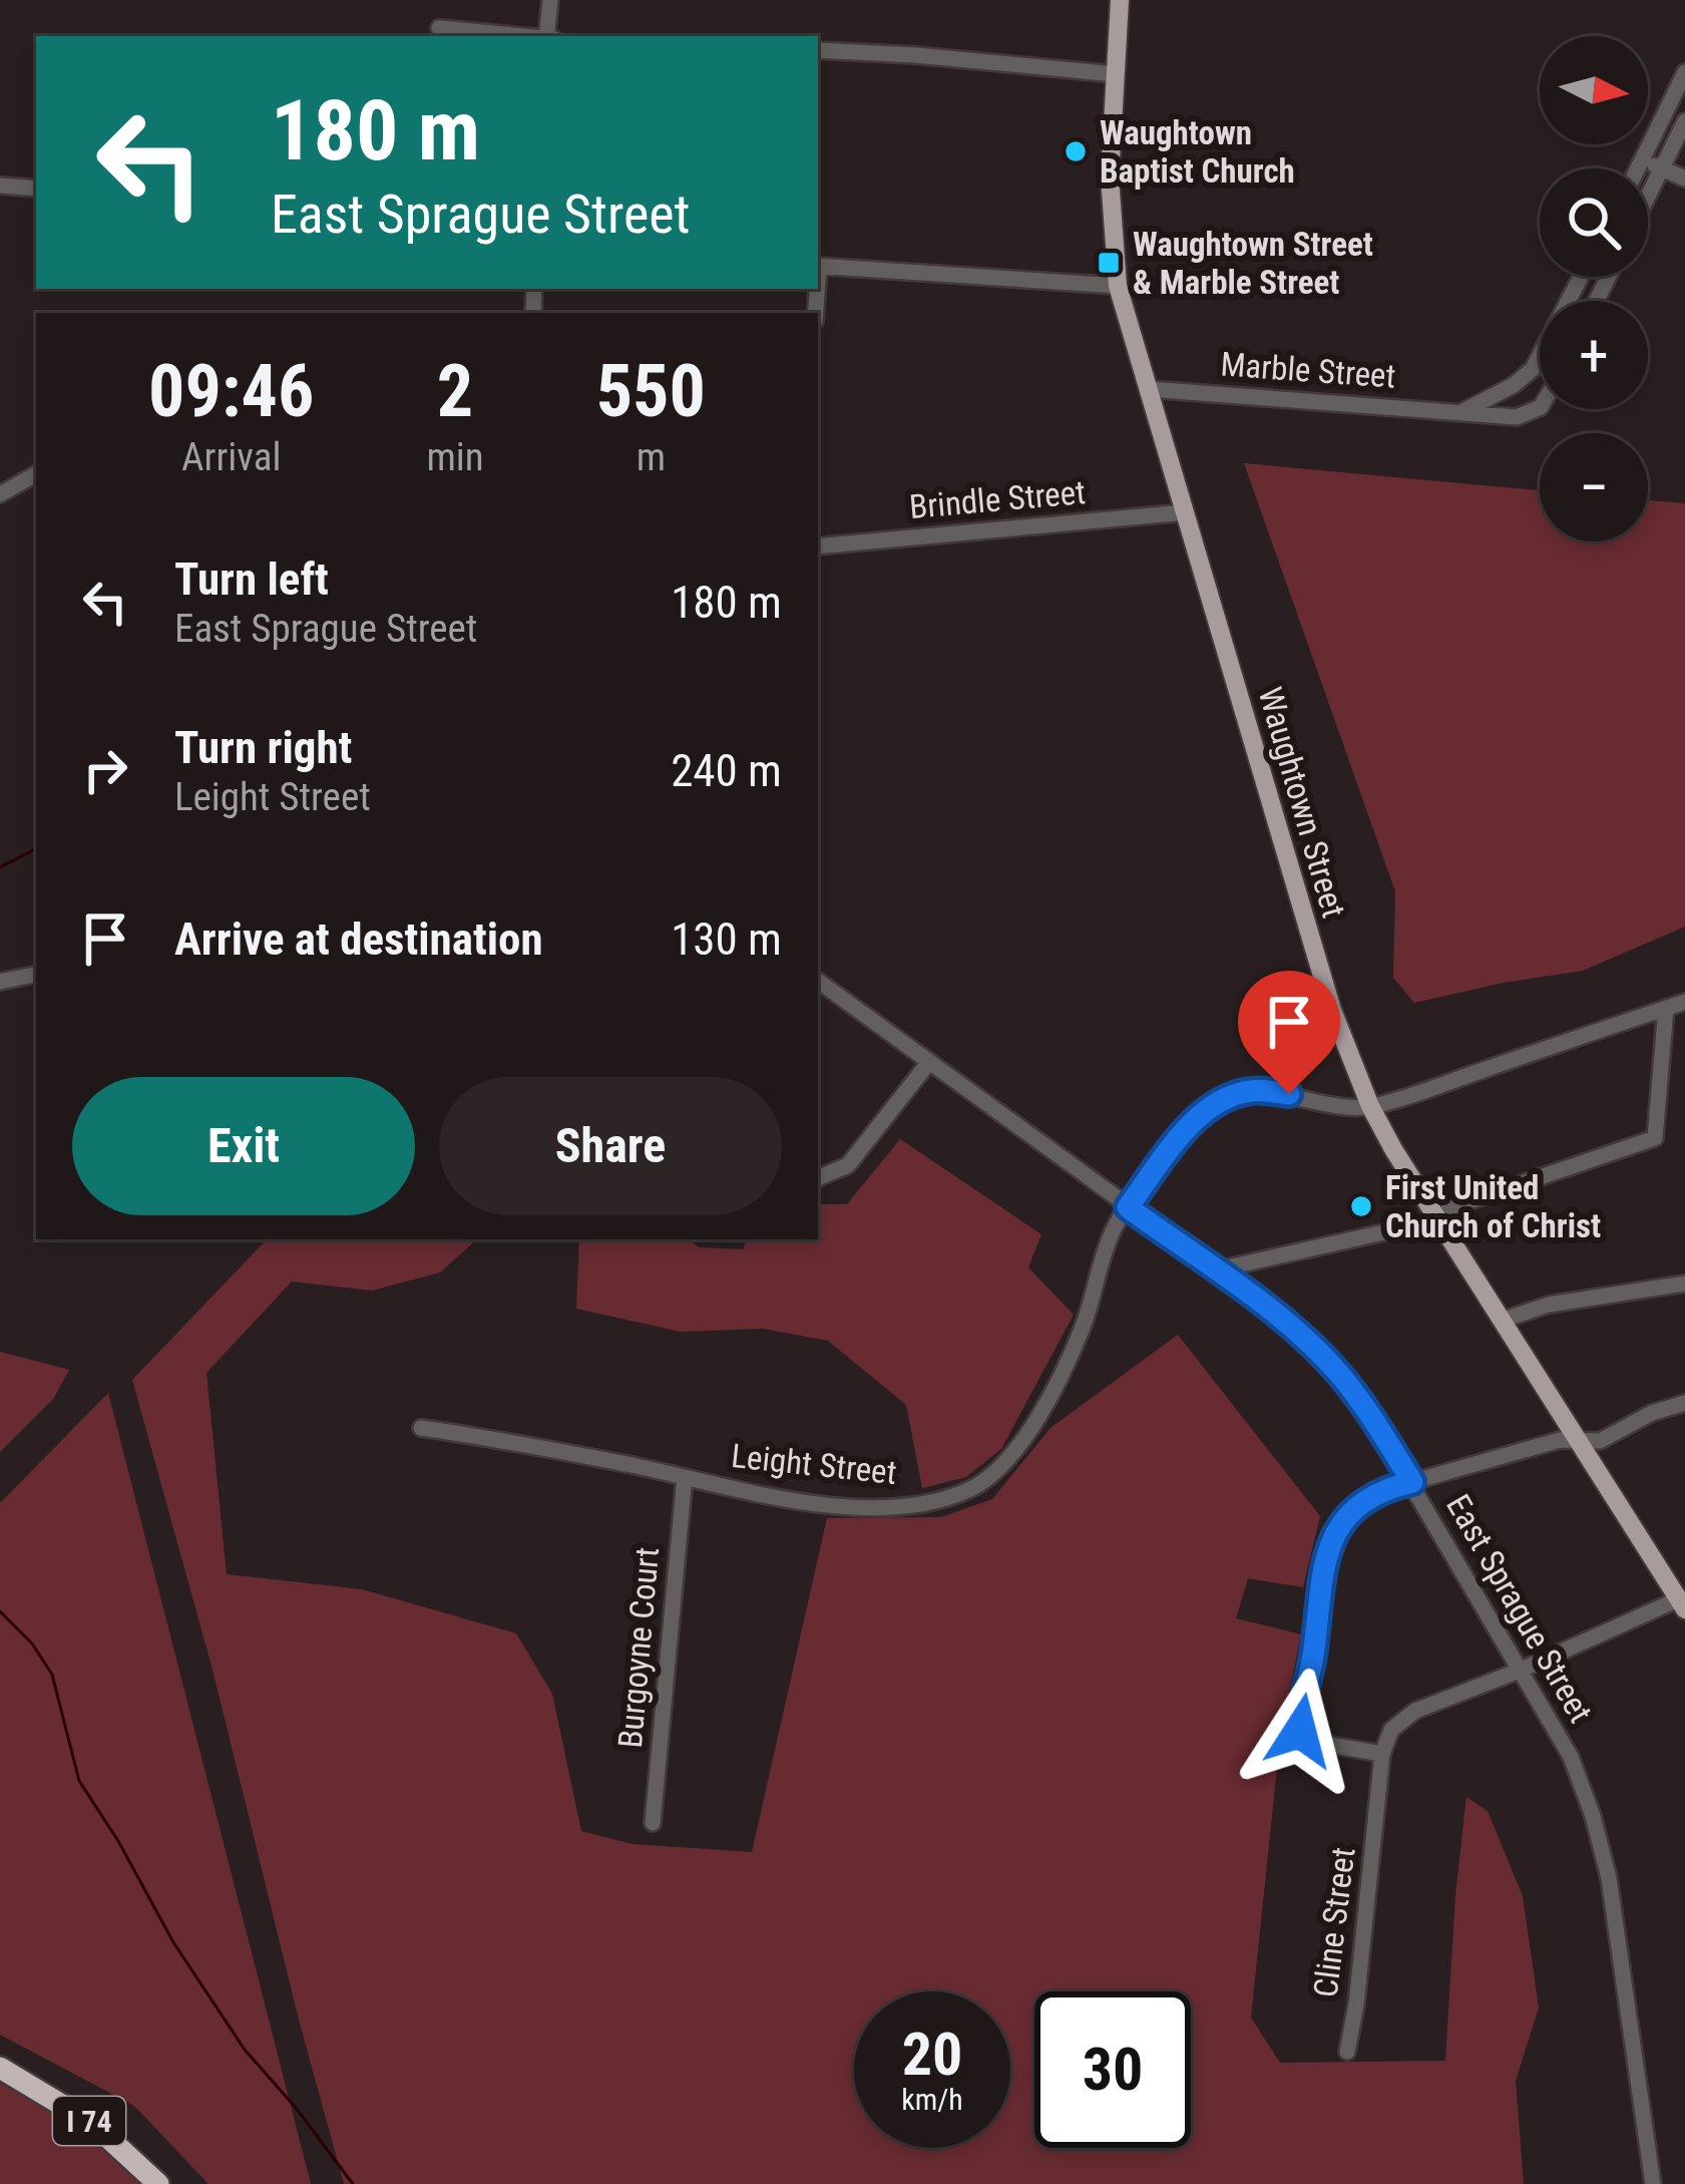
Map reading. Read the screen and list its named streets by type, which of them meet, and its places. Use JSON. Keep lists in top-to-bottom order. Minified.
{"streets":{"highway":["I 74"],"main road":["Waughtown Street"],"street":["Marble Street","Brindle Street","Leight Street","East Sprague Street","Burgoyne Court","Cline Street"]},"crossings":[["Marble Street","Waughtown Street"],["Brindle Street","Waughtown Street"],["Waughtown Street","Leight Street"],["Leight Street","East Sprague Street"],["Leight Street","Burgoyne Court"]],"places":{"other":["Waughtown Baptist Church","First United Church of Christ"],"transit":["Waughtown Street & Marble Street"]},"north":"right","page":{"map_buttons":["+","−"],"turn":["180 m","East Sprague Street"],"eta":["09:46","Arrival","2","min","550","m"],"list":[{"name":"Turn left","note":"East Sprague Street","value":"180 m"},{"name":"Turn right","note":"Leight Street","value":"240 m"},{"name":"Arrive at destination","value":"130 m"}],"buttons":["Exit","Share"],"speed":"20 km/h","limit":"30"}}
